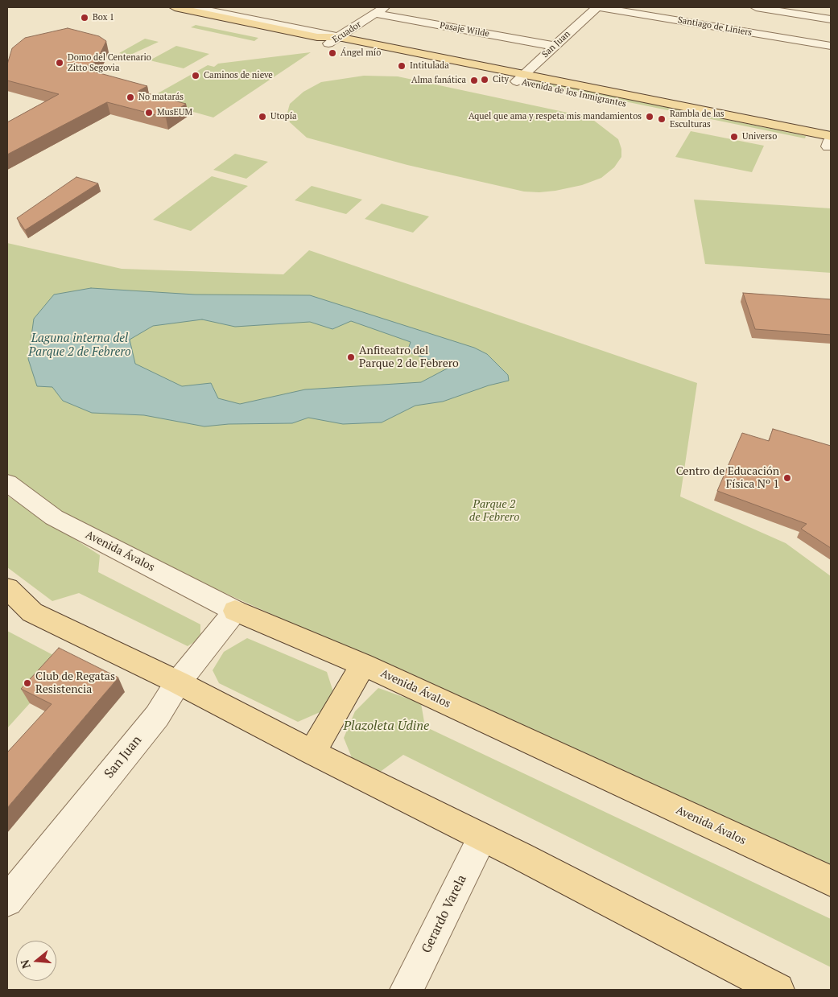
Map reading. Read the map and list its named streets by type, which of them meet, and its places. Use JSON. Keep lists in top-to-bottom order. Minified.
{"streets":{"main road":["Avenida de los Inmigrantes","Avenida Ávalos"],"street":["Santiago de Liniers","Pasaje Wilde","Ecuador","San Juan","Gerardo Varela"]},"crossings":[["Santiago de Liniers","San Juan"],["Pasaje Wilde","Ecuador"],["Pasaje Wilde","San Juan"],["Ecuador","Avenida de los Inmigrantes"],["San Juan","Avenida de los Inmigrantes"],["San Juan","Avenida Ávalos"]],"water":["Laguna interna del Parque 2 de Febrero"],"parks":["Parque 2 de Febrero","Plazoleta Údine"],"places":["Box 1","Ángel mío","Domo del Centenario Zitto Segovia","Intitulada","Caminos de nieve","City","Alma fanática","No matarás","MusEUM","Utopía","Aquel que ama y respeta mis mandamientos","Rambla de las Esculturas","Universo","Anfiteatro del Parque 2 de Febrero","Centro de Educación Física Nº 1","Club de Regatas Resistencia"],"north":"left"}
